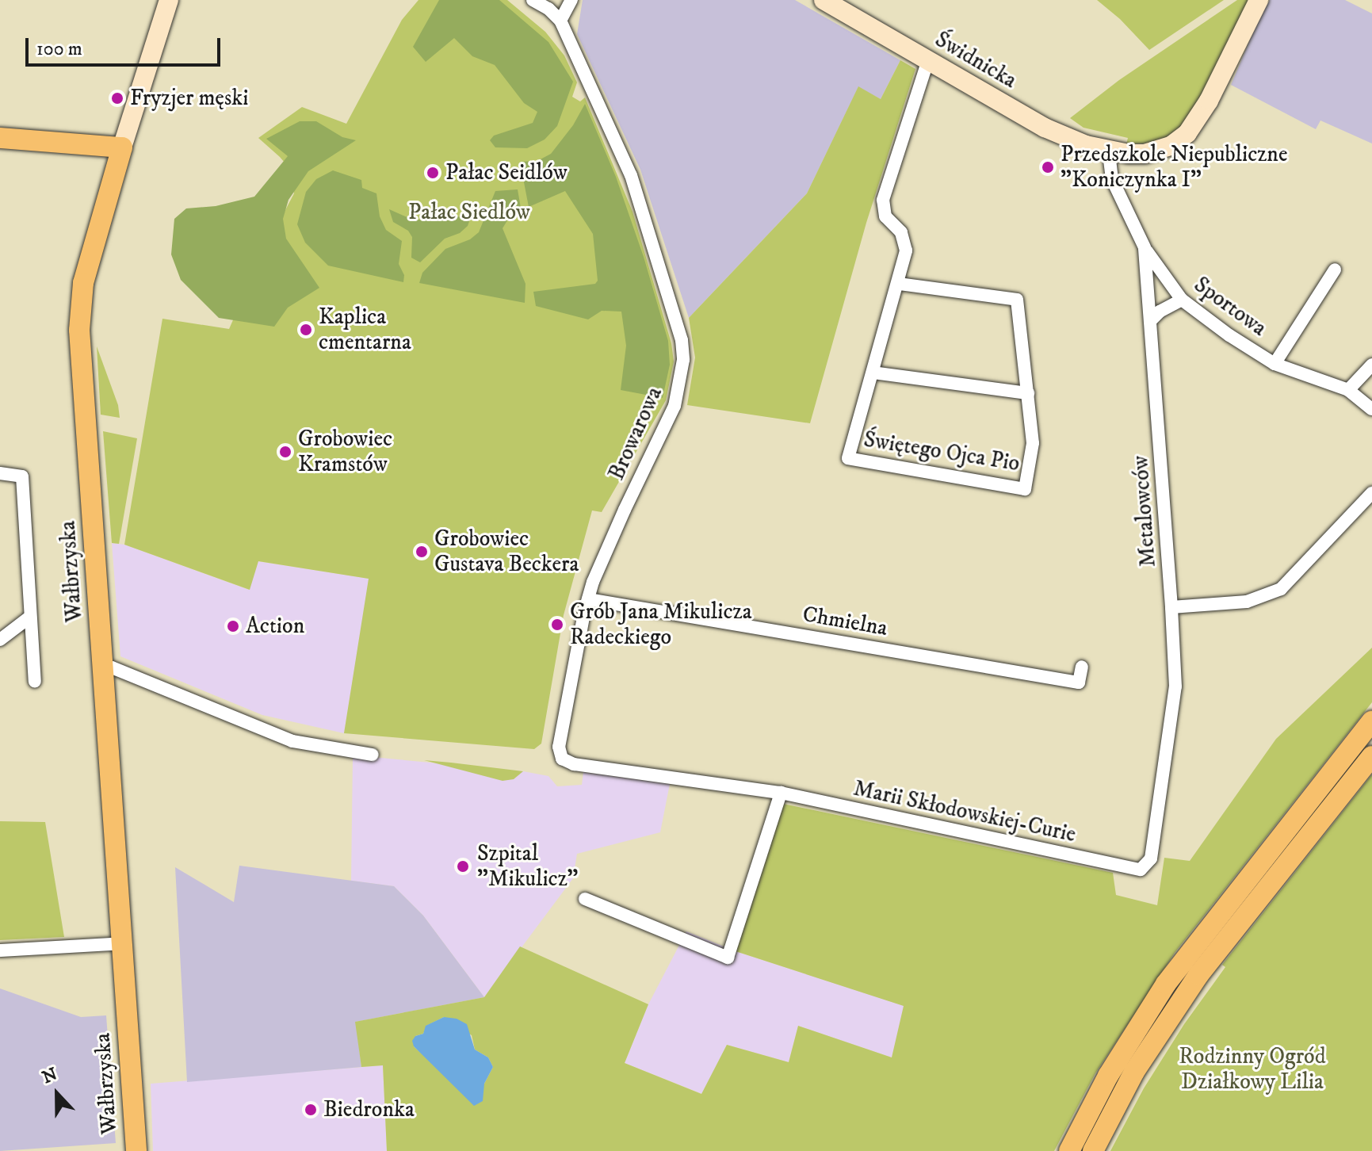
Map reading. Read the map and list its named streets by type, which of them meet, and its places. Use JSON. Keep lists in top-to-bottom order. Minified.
{"streets":{"main road":["Wałbrzyska"],"street":["Świdnicka","Sportowa","Browarowa","Świętego Ojca Pio","Metalowców","Chmielna","Marii Skłodowskiej-Curie"]},"crossings":[["Świdnicka","Świętego Ojca Pio"],["Świdnicka","Metalowców"],["Sportowa","Metalowców"],["Browarowa","Chmielna"],["Browarowa","Marii Skłodowskiej-Curie"],["Metalowców","Marii Skłodowskiej-Curie"]],"parks":["Pałac Siedlów","Rodzinny Ogród Działkowy Lilia"],"places":["Fryzjer męski","Przedszkole Niepubliczne \"Koniczynka I\"","Pałac Seidlów","Kaplica cmentarna","Grobowiec Kramstów","Grobowiec Gustava Beckera","Grób Jana Mikulicza Radeckiego","Action","Szpital \"Mikulicz\"","Biedronka"],"scale_bar":"100 m","north":"top"}
